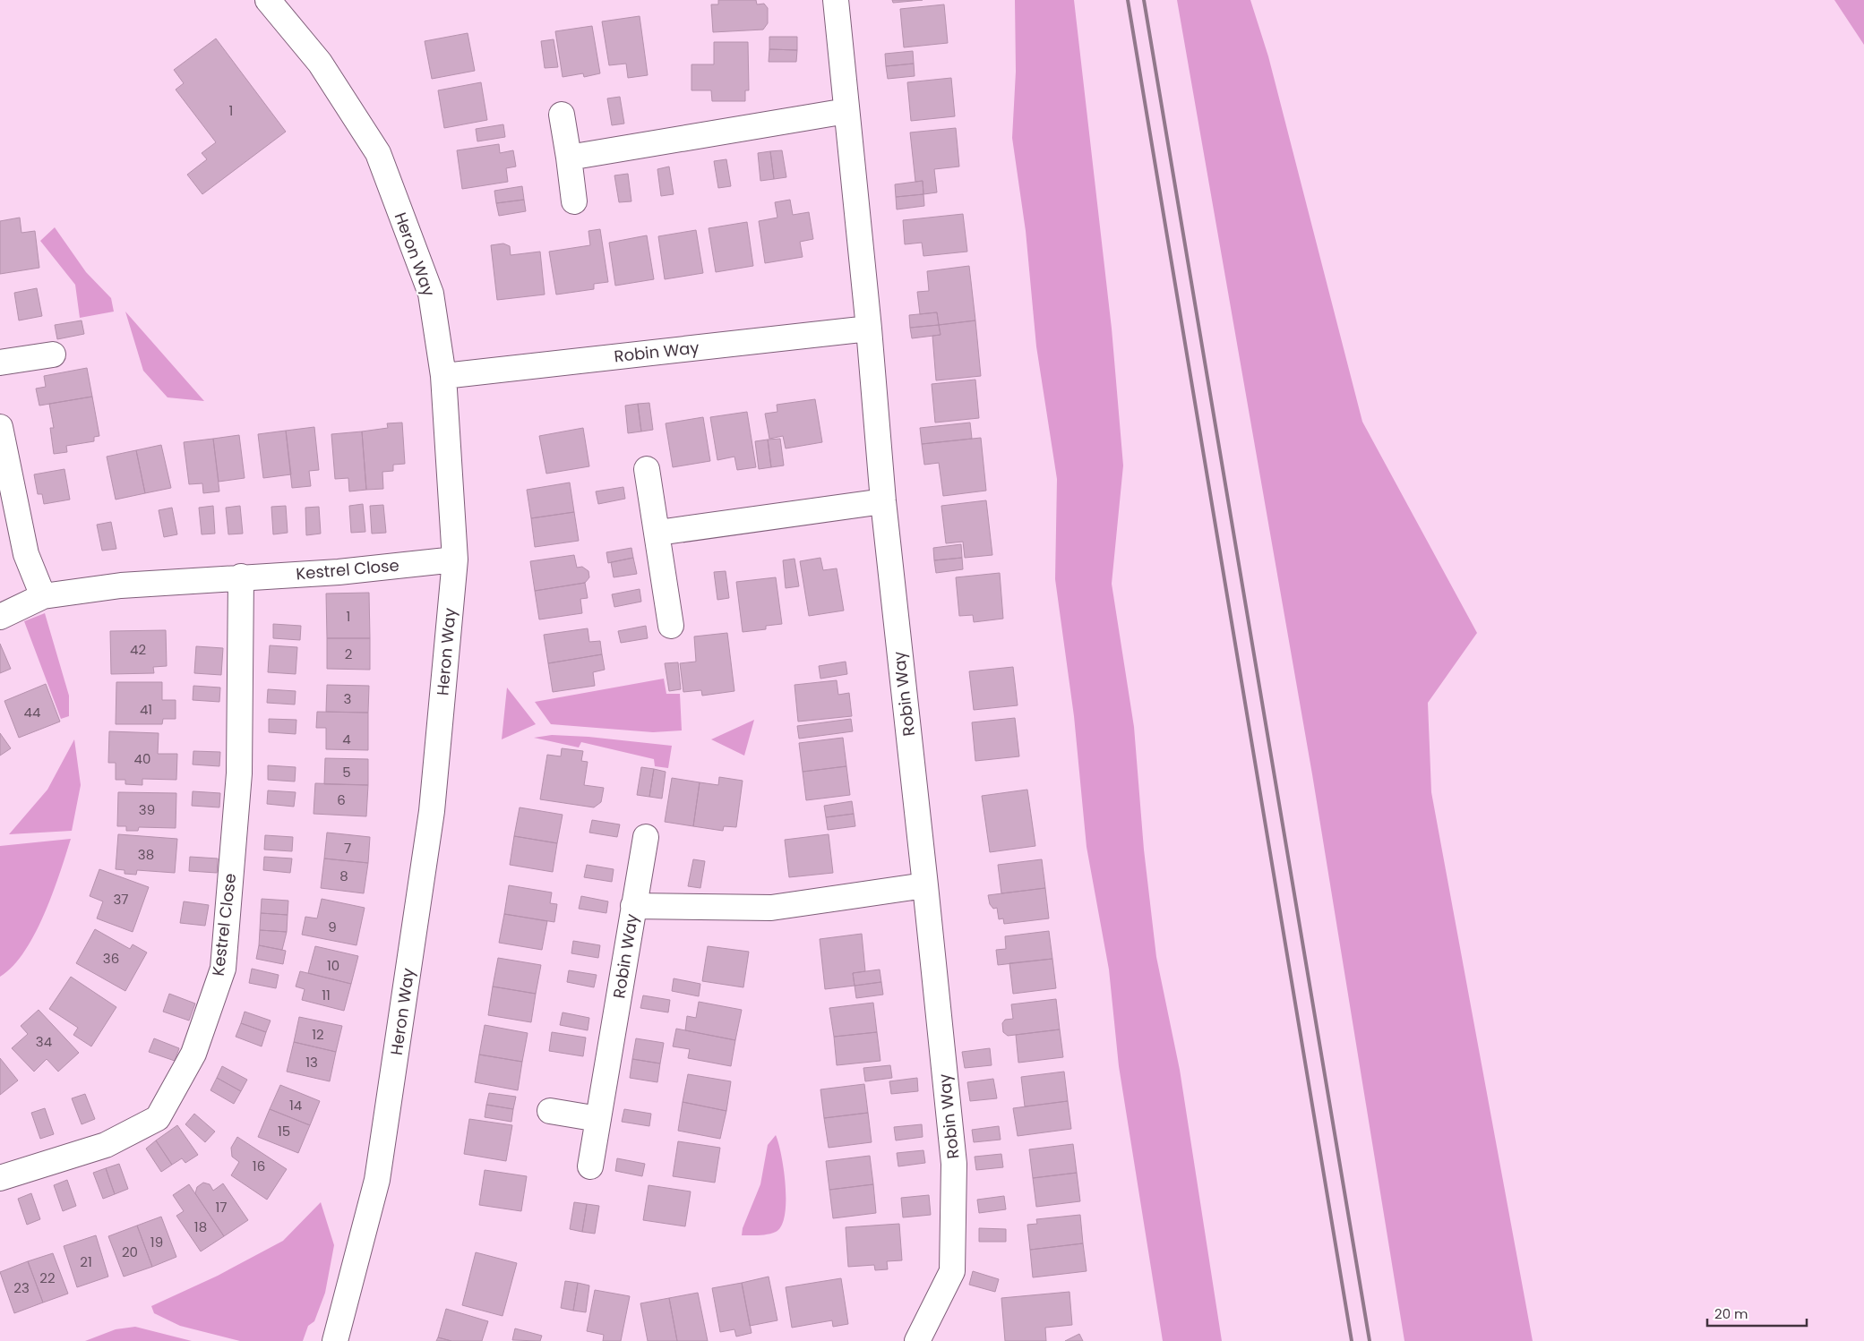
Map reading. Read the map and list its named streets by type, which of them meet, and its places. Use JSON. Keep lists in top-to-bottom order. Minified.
{"streets":{"street":["Heron Way","Robin Way","Kestrel Close"]},"crossings":[["Heron Way","Robin Way"],["Heron Way","Kestrel Close"]],"house_numbers":["1","1","42","2","3","41","44","4","40","5","6","39","7","38","8","37","9","36","10","11","12","34","13","14","15","16","17","18","19","20","21","22","23"],"scale_bar":"20 m"}
